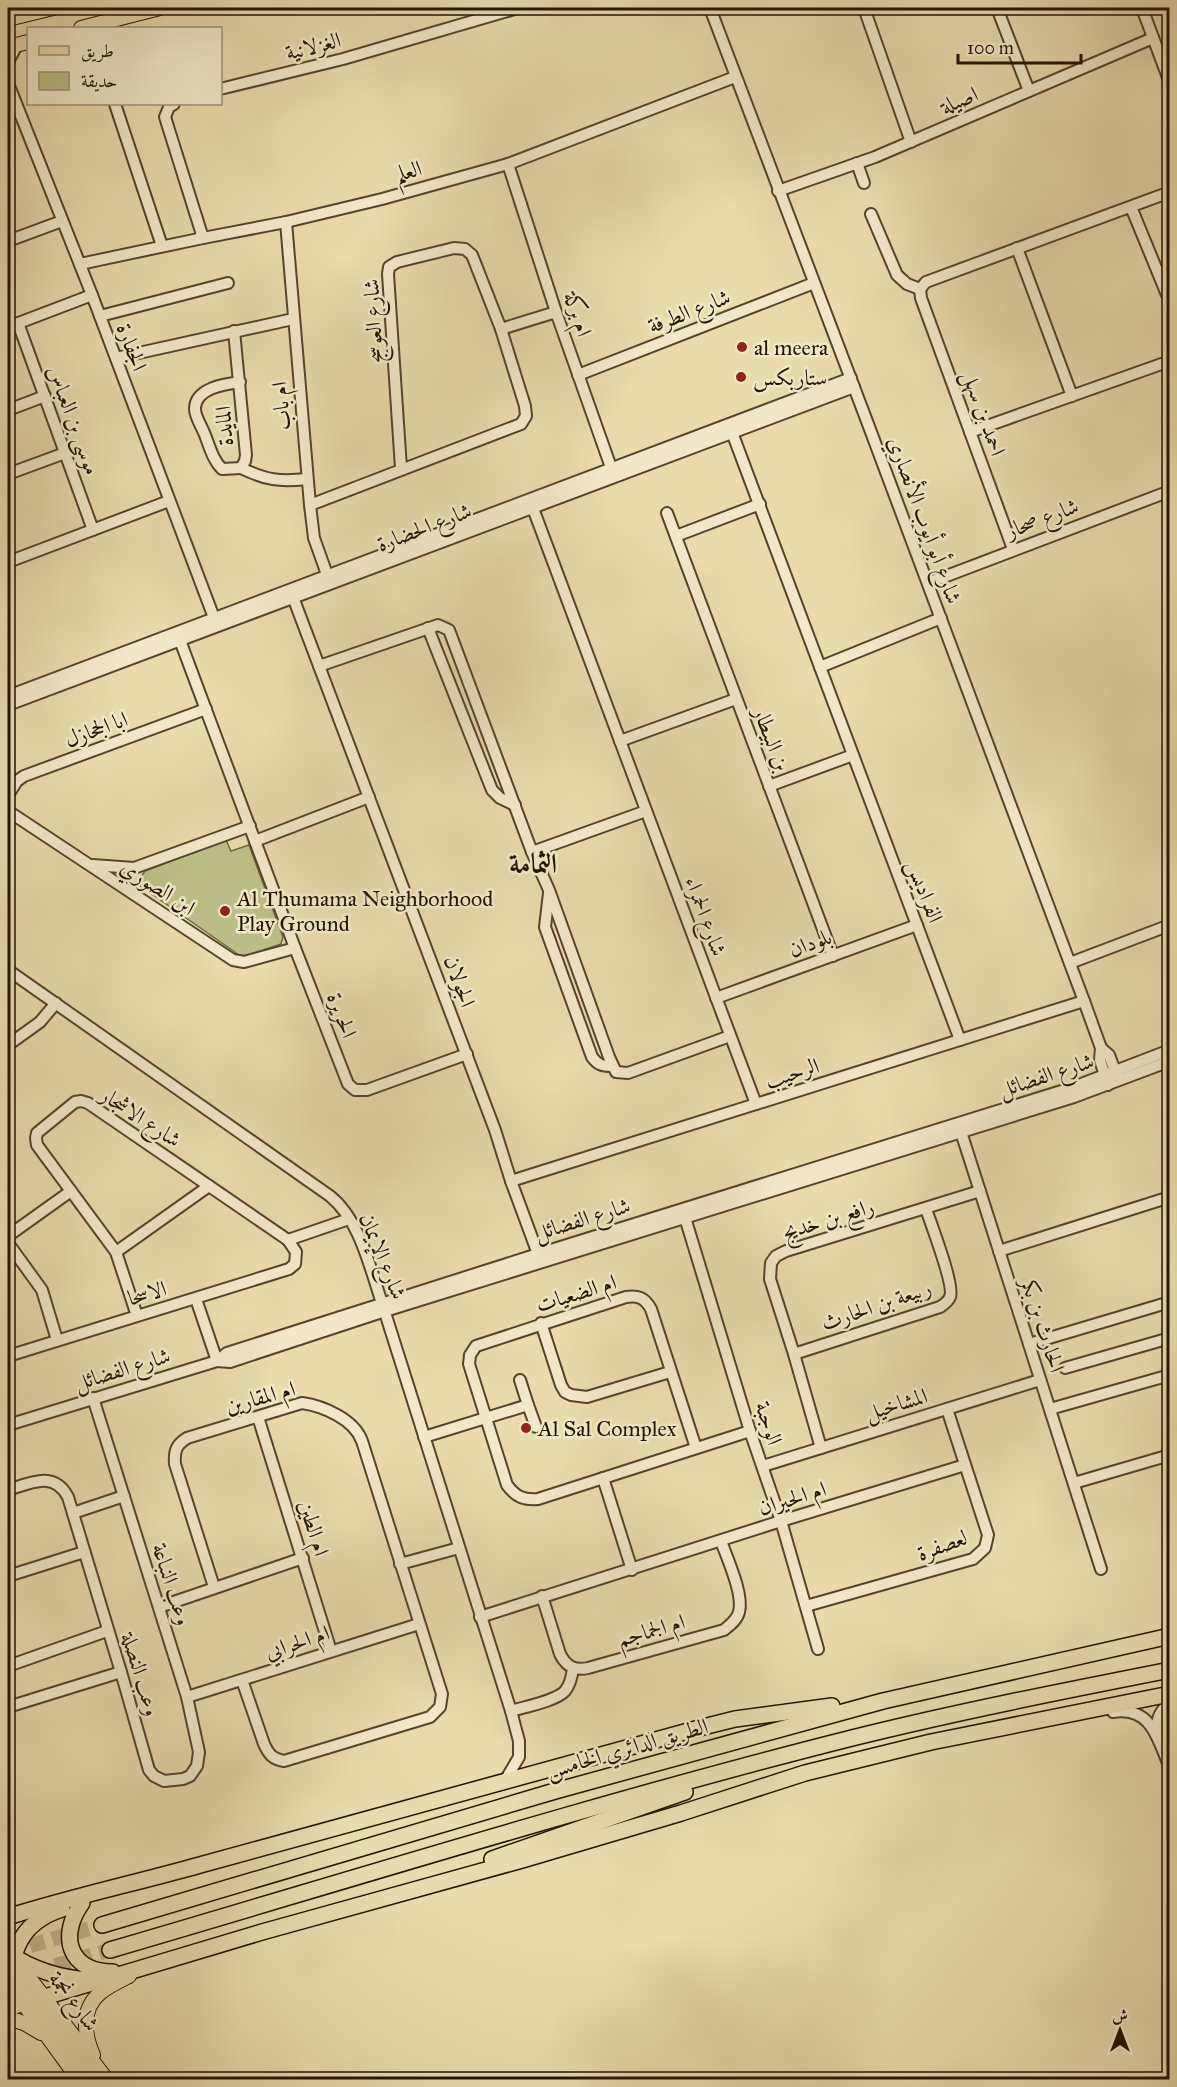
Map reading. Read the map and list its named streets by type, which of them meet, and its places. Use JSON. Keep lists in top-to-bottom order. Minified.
{"streets":{"highway":["الطريق الدائري الخامس"],"main road":["شارع نجمة"],"street":["الغزلانية","اصيلة","العلم","شارع الطرفة","ام بركة","شارع العوسج","الجفارة","ام باب","احمد بن سهل","موسى بن العباس","المايدة","شارع صحار","شارع أبو أيوب الأنصاري","شارع الحضارة","ابا الجحازل","بن البيطار","ابن الصوري","الفراديس","شارع الحمراء","بلودان","الجولان","الحريرة","الرحيب","شارع الفضائل","شارع الاشجار","رافع بن خديج","شارع الإيمان","الاسحا","ام الضعيات","ربيعة بن الحارث","الحارث بن بكر","ام المقارين","المشاخيل","الوجبة","ام الحيران","ام الطين","لعصفرة","وعب النباعة","ام الجماجم","ام الحرابي","وعب النصلة"]},"crossings":[["اصيلة","شارع أبو أيوب الأنصاري"],["العلم","ام بركة"],["العلم","الجفارة"],["العلم","ام باب"],["العلم","شارع أبو أيوب الأنصاري"],["شارع الطرفة","ام بركة"],["شارع الطرفة","شارع أبو أيوب الأنصاري"],["ام بركة","شارع الحضارة"],["شارع العوسج","ام باب"],["الجفارة","شارع الحضارة"],["ام باب","شارع الحضارة"],["احمد بن سهل","شارع صحار"],["شارع صحار","شارع أبو أيوب الأنصاري"],["شارع أبو أيوب الأنصاري","شارع الحضارة"],["شارع أبو أيوب الأنصاري","الرحيب"],["شارع أبو أيوب الأنصاري","شارع الفضائل"],["شارع الحضارة","الفراديس"],["شارع الحضارة","شارع الحمراء"],["شارع الحضارة","الجولان"],["شارع الحضارة","الحريرة"],["ابا الجحازل","الحريرة"],["بن البيطار","بلودان"],["ابن الصوري","الحريرة"],["الفراديس","بلودان"],["الفراديس","الرحيب"],["شارع الحمراء","بلودان"],["شارع الحمراء","الرحيب"],["الجولان","الحريرة"],["الجولان","الرحيب"],["الجولان","شارع الفضائل"],["شارع الفضائل","شارع الإيمان"],["شارع الفضائل","الوجبة"],["شارع الفضائل","وعب النباعة"],["شارع الاشجار","الاسحا"],["رافع بن خديج","ربيعة بن الحارث"],["رافع بن خديج","الحارث بن بكر"],["رافع بن خديج","المشاخيل"],["شارع الإيمان","ام الحيران"],["ام الضعيات","الوجبة"],["الحارث بن بكر","المشاخيل"],["ام المقارين","ام الطين"],["ام المقارين","ام الحرابي"],["المشاخيل","الوجبة"],["المشاخيل","لعصفرة"],["الوجبة","ام الحيران"],["الوجبة","لعصفرة"],["ام الحيران","لعصفرة"],["ام الحيران","ام الجماجم"],["ام الطين","ام الحرابي"],["وعب النباعة","ام الحرابي"],["وعب النباعة","وعب النصلة"]],"districts":["الثمامة"],"places":["al meera","ستاربكس","Al Thumama Neighborhood Play Ground","Al Sal Complex"],"legend":["طريق","حديقة"],"scale_bar":"100 m","north":"top"}
